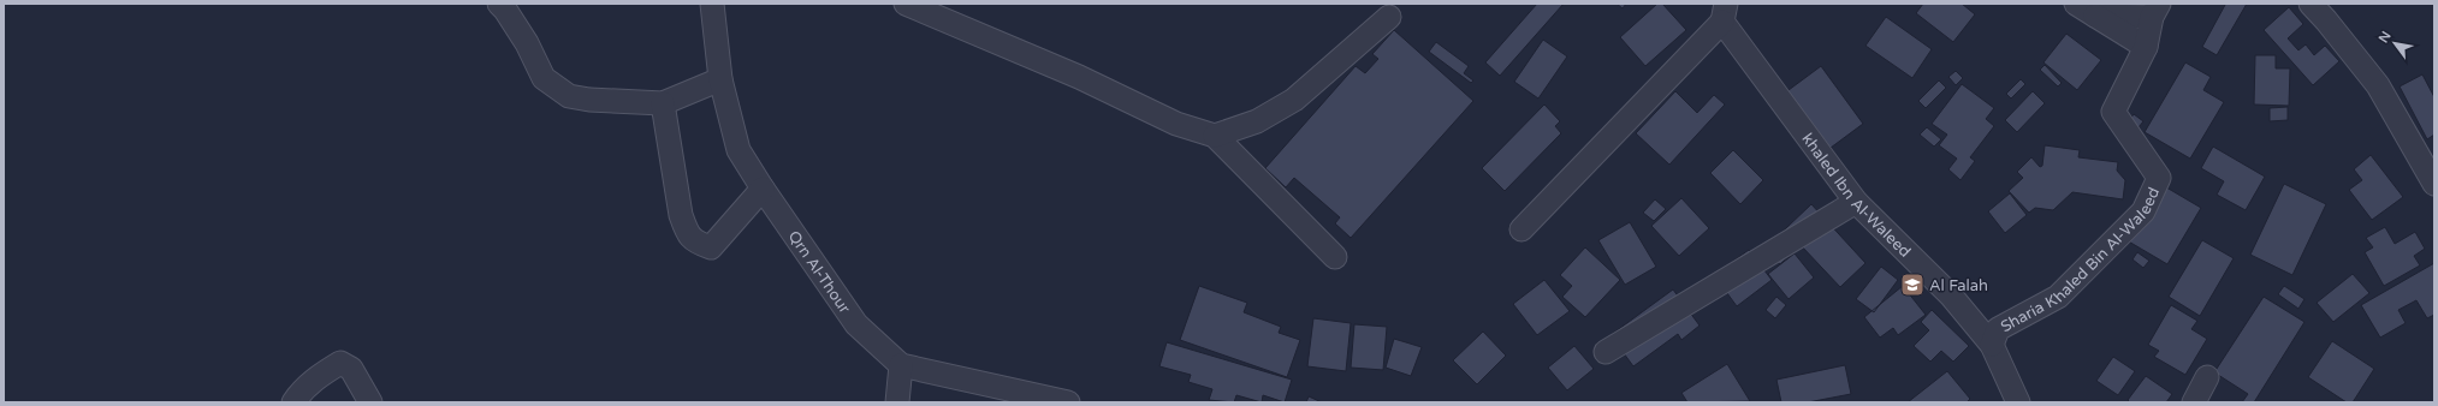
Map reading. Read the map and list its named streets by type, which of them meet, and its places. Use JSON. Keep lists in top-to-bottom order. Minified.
{"streets":{"street":["khaled Ibn Al-Waleed","Sharia Khaled Bin Al-Waleed","Qrn Al-Thour"]},"crossings":[["khaled Ibn Al-Waleed","Sharia Khaled Bin Al-Waleed"]],"places":{"school or university":["Al Falah"]},"north":"top left"}
